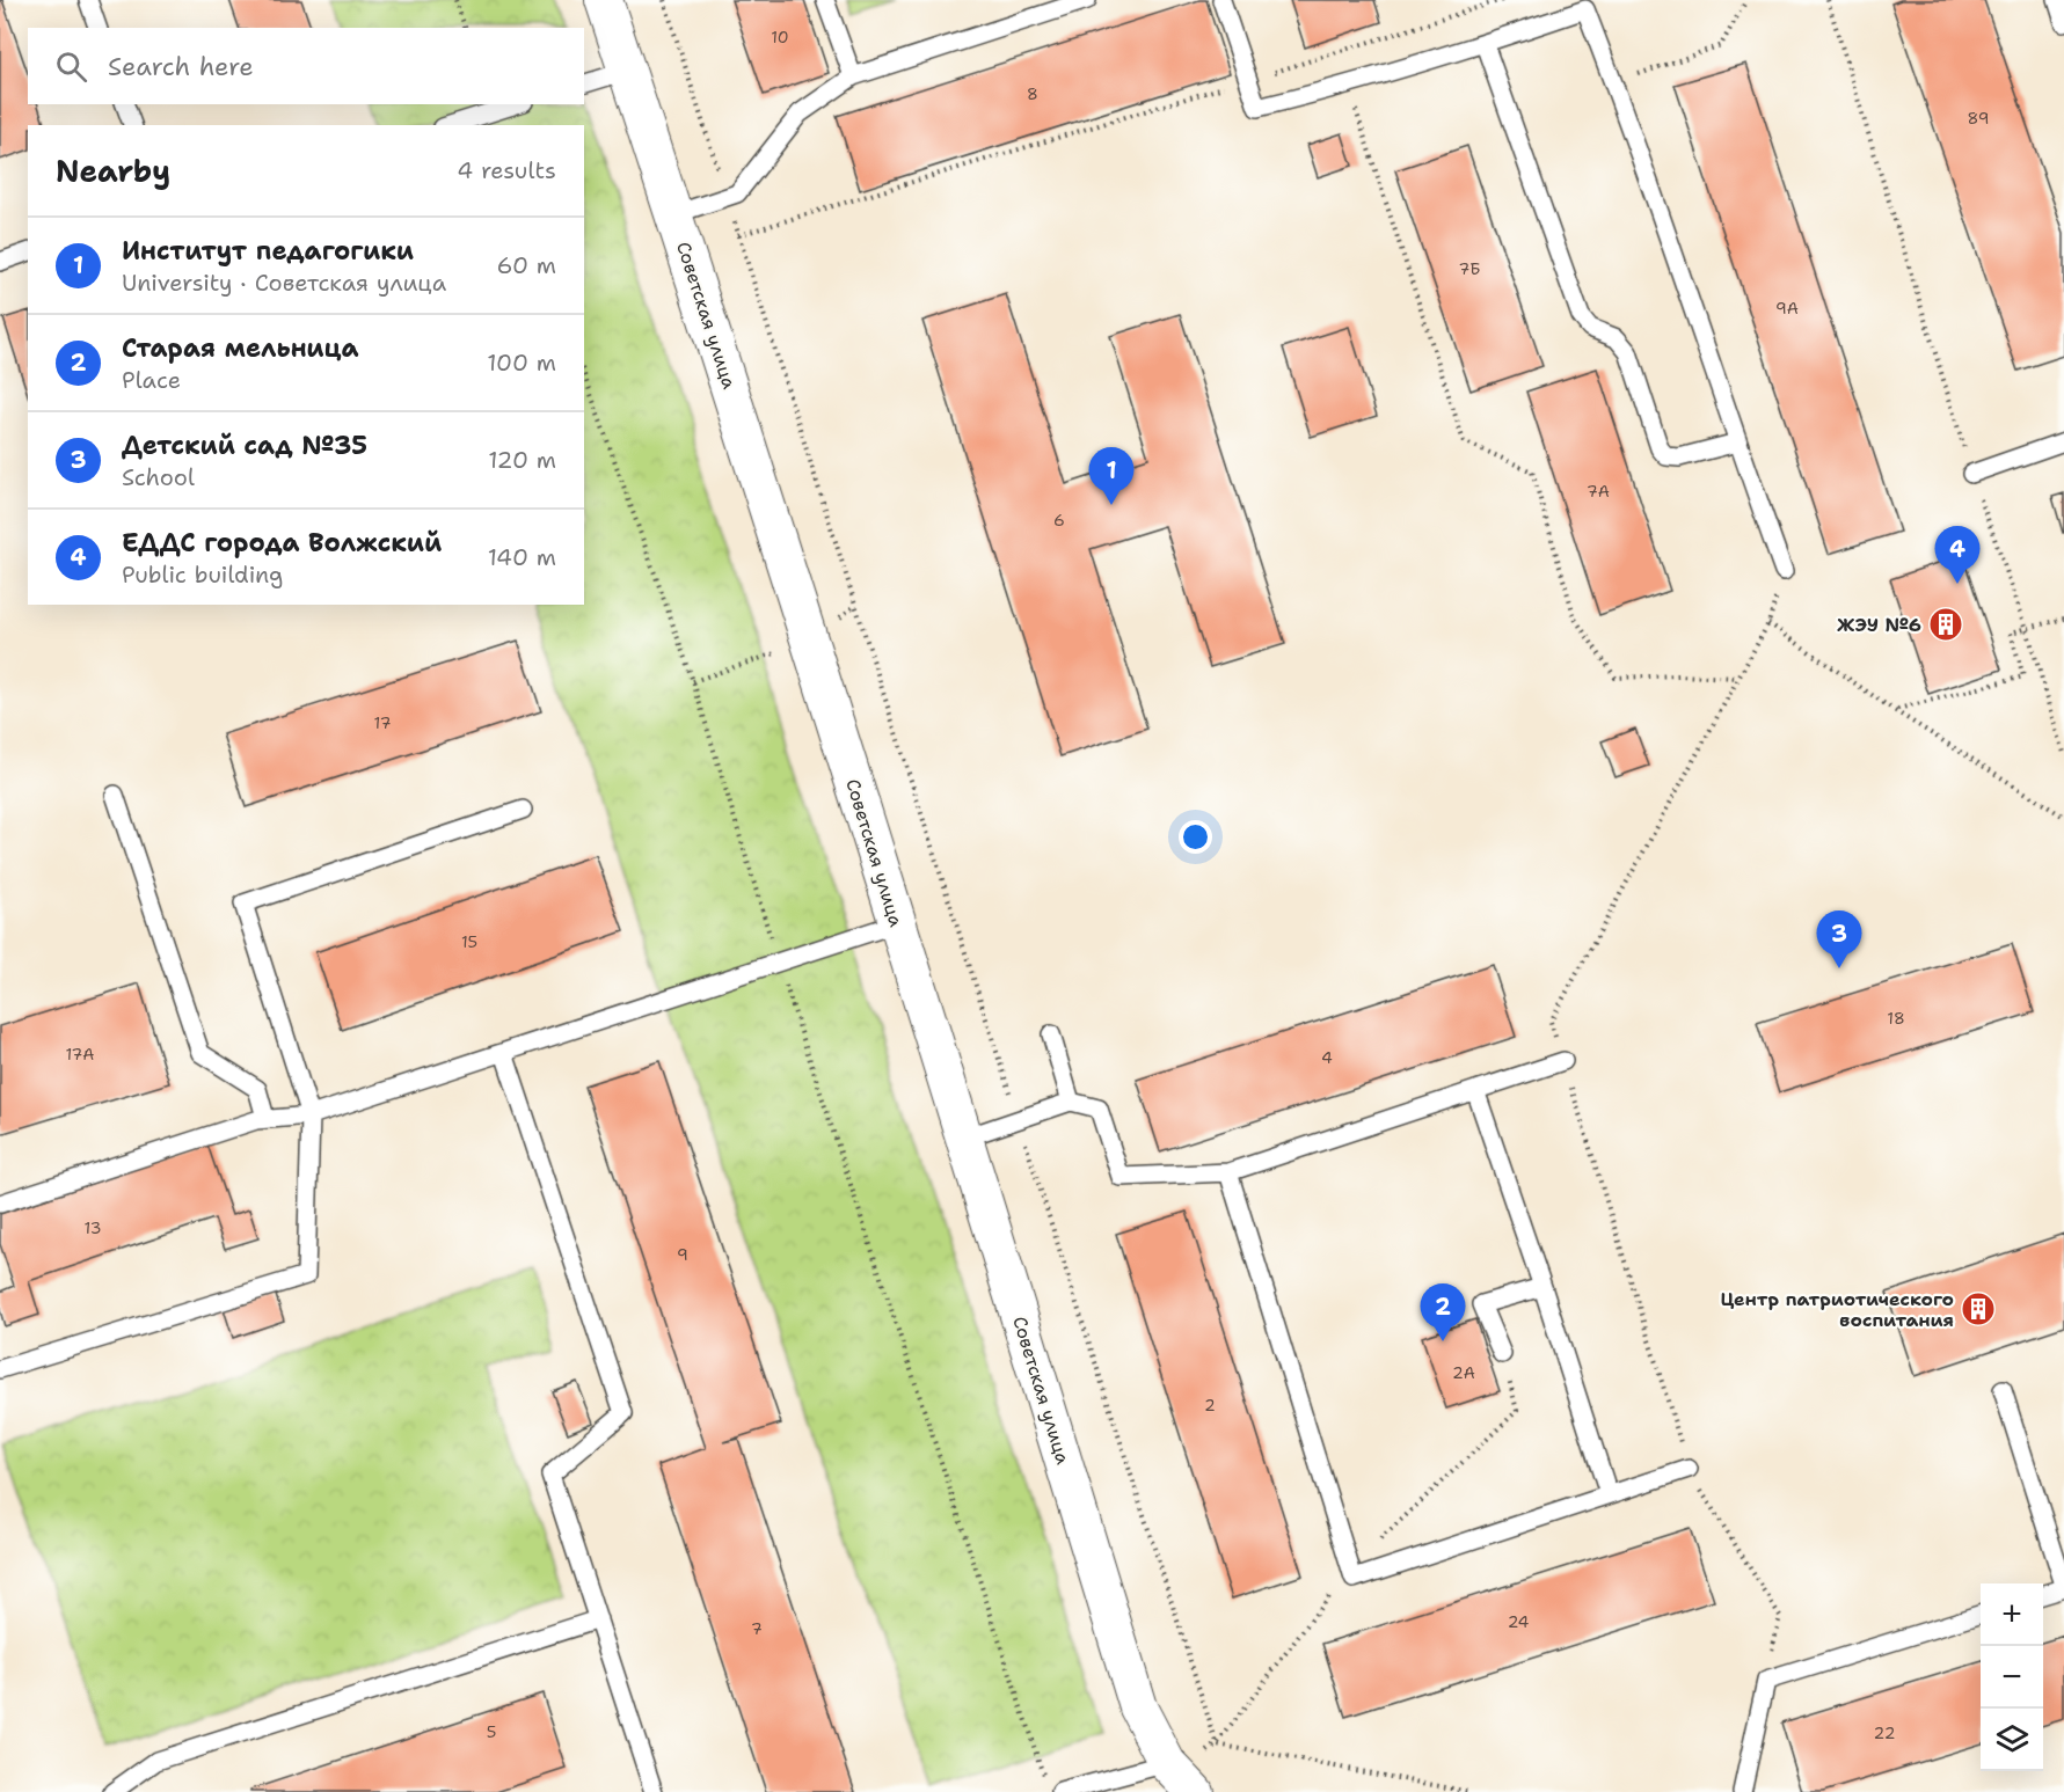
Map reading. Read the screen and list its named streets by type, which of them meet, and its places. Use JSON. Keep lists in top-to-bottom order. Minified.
{"streets":{"street":["Советская улица"]},"places":{"building":["ЖЭУ №6","Центр патриотического воспитания"]},"house_numbers":["10","8","89","7Б","9А","7А","6","17","15","18","17А","4","13","9","2А","2","24","7","5","22"],"page":{"search":"Search here","heading":["Nearby","4 results"],"list":[{"mark":"1","name":"Институт педагогики","note":"University · Советская улица","value":"60 m"},{"mark":"2","name":"Старая мельница","note":"Place","value":"100 m"},{"mark":"3","name":"Детский сад №35","note":"School","value":"120 m"},{"mark":"4","name":"ЕДДС города Волжский","note":"Public building","value":"140 m"}],"pins":["1","4","3","2"],"map_buttons":["+","−"]}}
